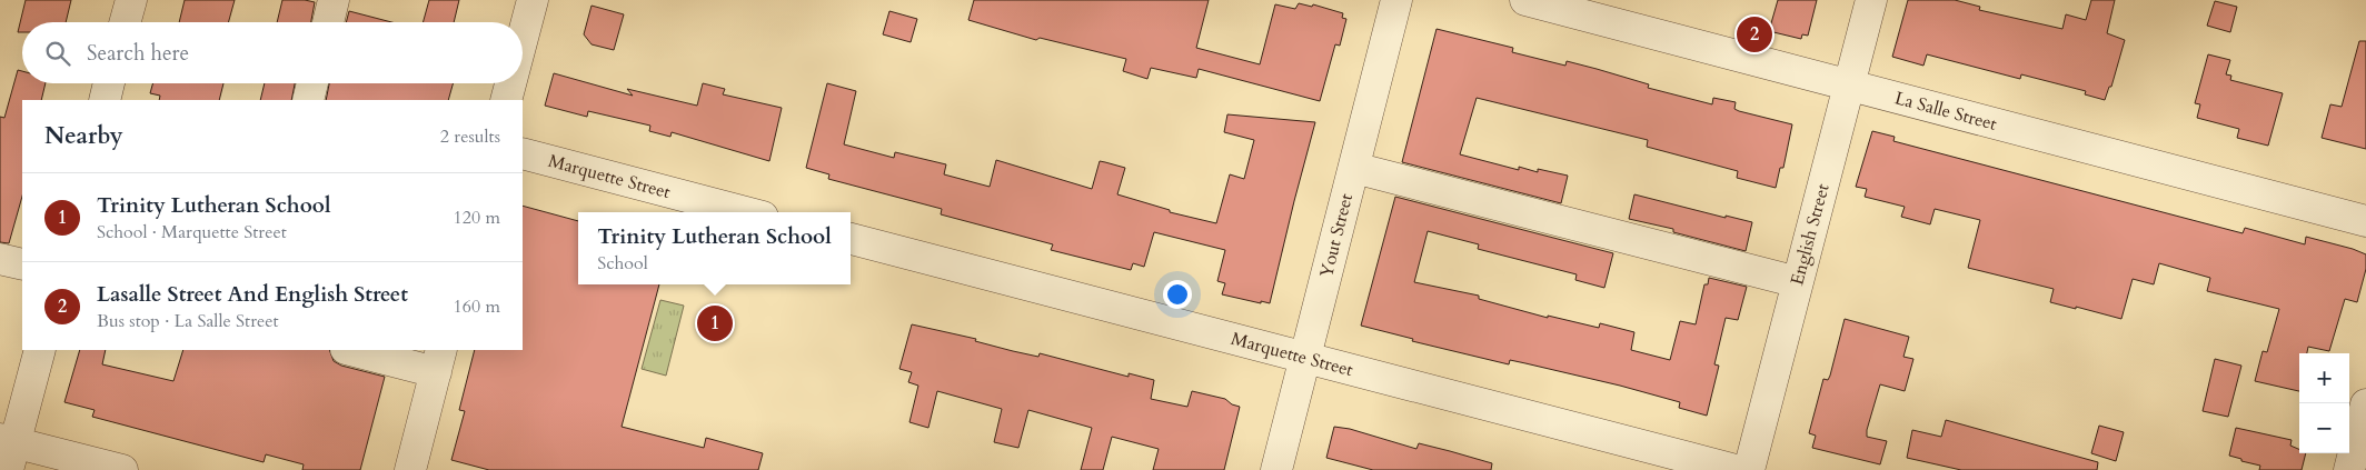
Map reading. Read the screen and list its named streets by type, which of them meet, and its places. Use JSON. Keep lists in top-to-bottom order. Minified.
{"streets":{"street":["La Salle Street","Marquette Street","English Street","Yout Street"]},"crossings":[["La Salle Street","English Street"],["Marquette Street","Yout Street"]],"page":{"pins":["2","1"],"search":"Search here","heading":["Nearby","2 results"],"list":[{"mark":"1","name":"Trinity Lutheran School","note":"School · Marquette Street","value":"120 m"},{"mark":"2","name":"Lasalle Street And English Street","note":"Bus stop · La Salle Street","value":"160 m"}],"popup":["Trinity Lutheran School","School"],"map_buttons":["+","−"]}}
